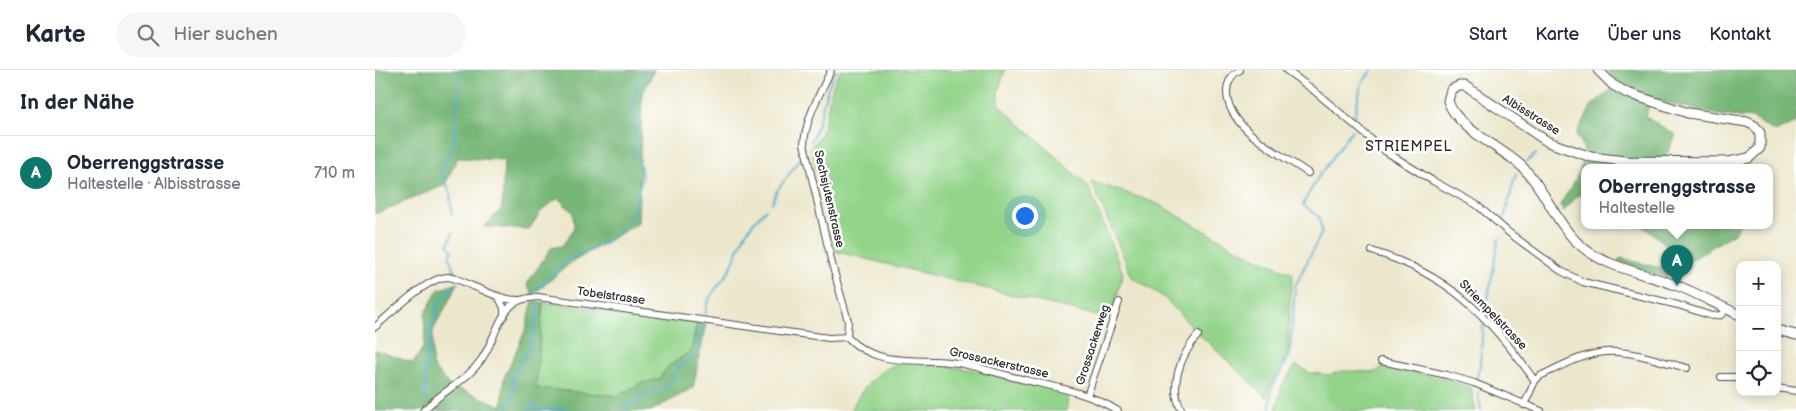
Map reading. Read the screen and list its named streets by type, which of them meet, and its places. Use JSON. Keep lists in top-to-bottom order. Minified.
{"streets":{"main road":["Albisstrasse"],"street":["Sechsjutenstrasse","Tobelstrasse","Striempelstrasse","Grossackerweg","Grossackerstrasse"]},"crossings":[["Sechsjutenstrasse","Tobelstrasse"],["Sechsjutenstrasse","Grossackerstrasse"],["Tobelstrasse","Grossackerstrasse"],["Grossackerweg","Grossackerstrasse"]],"districts":["STRIEMPEL"],"page":{"header":"Karte","search":"Hier suchen","nav":["Start","Karte","Über uns","Kontakt"],"heading":"In der Nähe","list":[{"mark":"A","name":"Oberrenggstrasse","note":"Haltestelle · Albisstrasse","value":"710 m"}],"popup":["Oberrenggstrasse","Haltestelle"],"pins":"A","map_buttons":["+","−"]}}
